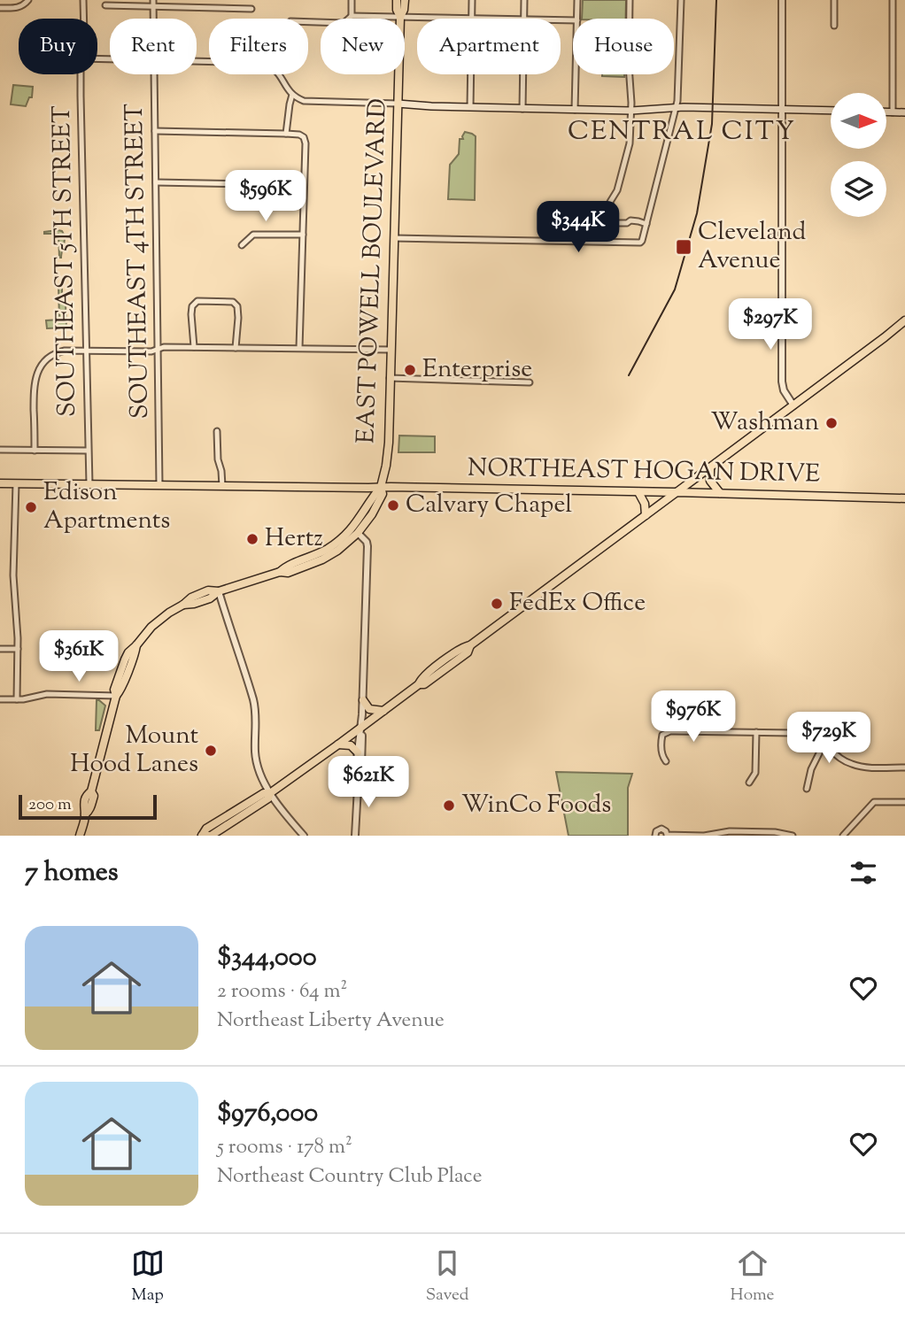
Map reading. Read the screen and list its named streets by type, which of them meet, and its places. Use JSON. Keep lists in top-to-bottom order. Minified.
{"streets":{"main road":["EAST POWELL BOULEVARD","NORTHEAST HOGAN DRIVE"],"street":["SOUTHEAST 5TH STREET","SOUTHEAST 4TH STREET"]},"crossings":[["SOUTHEAST 5TH STREET","NORTHEAST HOGAN DRIVE"],["SOUTHEAST 4TH STREET","NORTHEAST HOGAN DRIVE"],["EAST POWELL BOULEVARD","NORTHEAST HOGAN DRIVE"]],"districts":["CENTRAL CITY"],"places":{"transit":["Cleveland Avenue"],"other":["Enterprise","Washman","Calvary Chapel","Edison Apartments","Hertz","FedEx Office","Mount Hood Lanes","WinCo Foods"]},"scale_bar":"200 m","north":"right","page":{"chip":["Buy","Rent","Filters","New","Apartment","House"],"price":["$596K","$344K","$297K","$361K","$976K","$729K","$621K"],"scale":"200 m","heading":"7 homes","list":[{"name":"$344,000","note":"2 rooms · 64 m² · Northeast Liberty Avenue"},{"name":"$976,000","note":"5 rooms · 178 m² · Northeast Country Club Place"}],"tabs":["Map","Saved","Home"]}}
